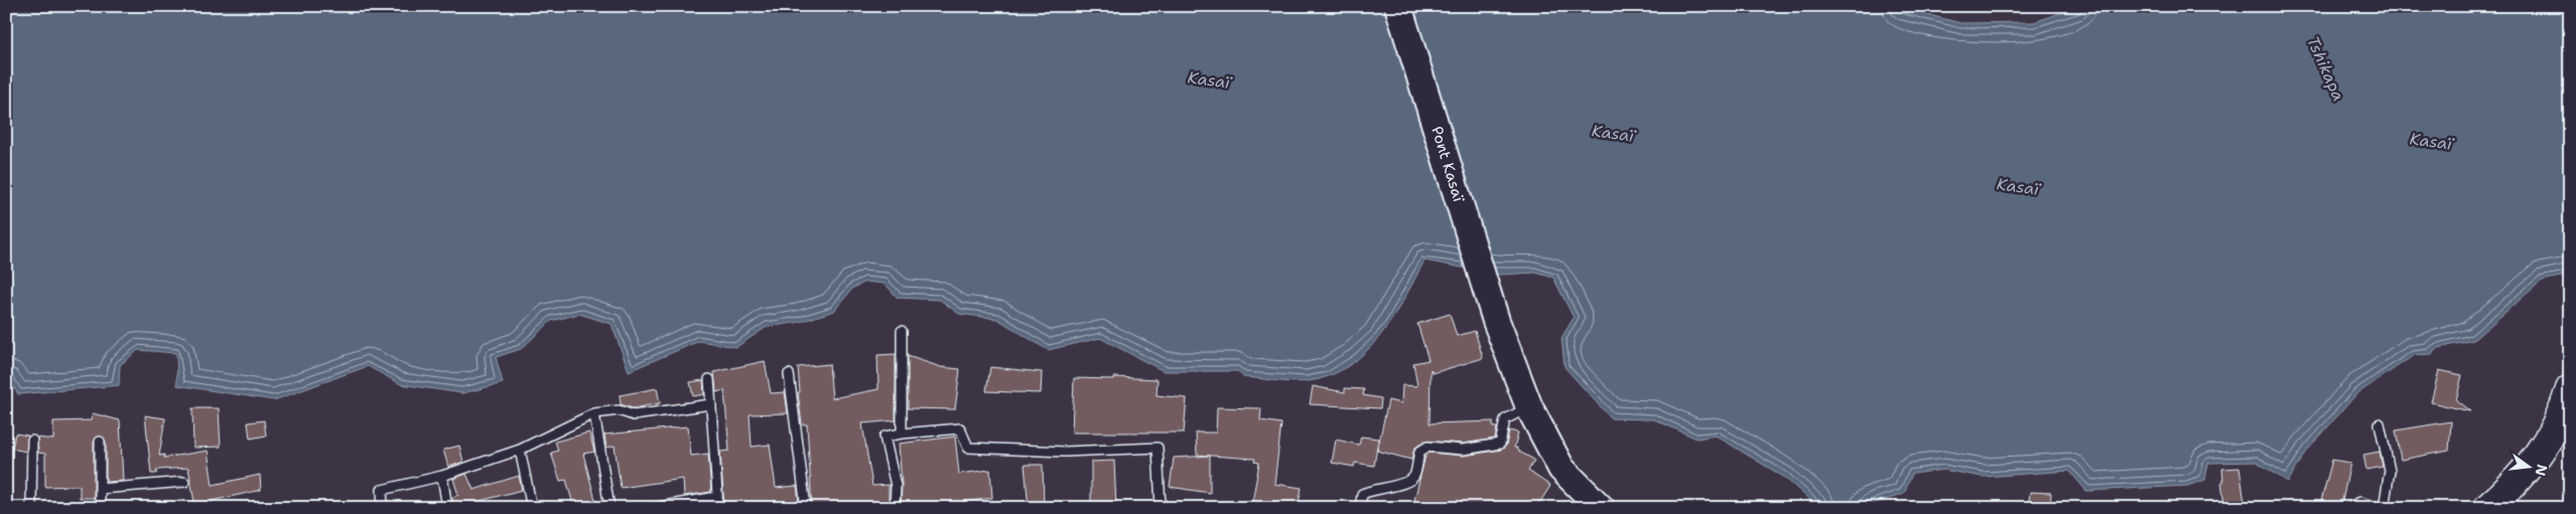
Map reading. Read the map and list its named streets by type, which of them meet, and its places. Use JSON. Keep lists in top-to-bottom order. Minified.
{"streets":{"main road":["Pont Kasaï"]},"water":["Tshikapa","Kasaï"],"north":"right"}
